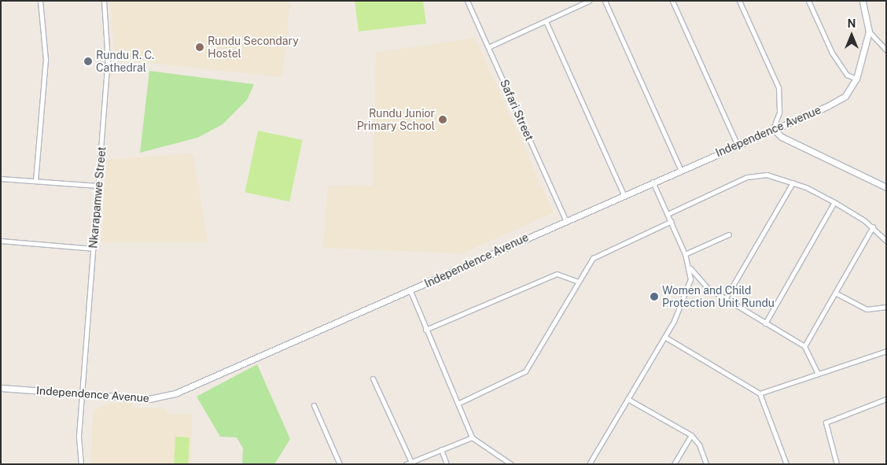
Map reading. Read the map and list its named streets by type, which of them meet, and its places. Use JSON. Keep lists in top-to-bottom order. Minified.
{"streets":{"street":["Safari Street","Independence Avenue","Nkarapamwe Street"]},"crossings":[["Safari Street","Independence Avenue"],["Independence Avenue","Nkarapamwe Street"]],"places":["Rundu Secondary Hostel","Rundu R. C. Cathedral","Rundu Junior Primary School","Women and Child Protection Unit Rundu"],"north":"top"}
